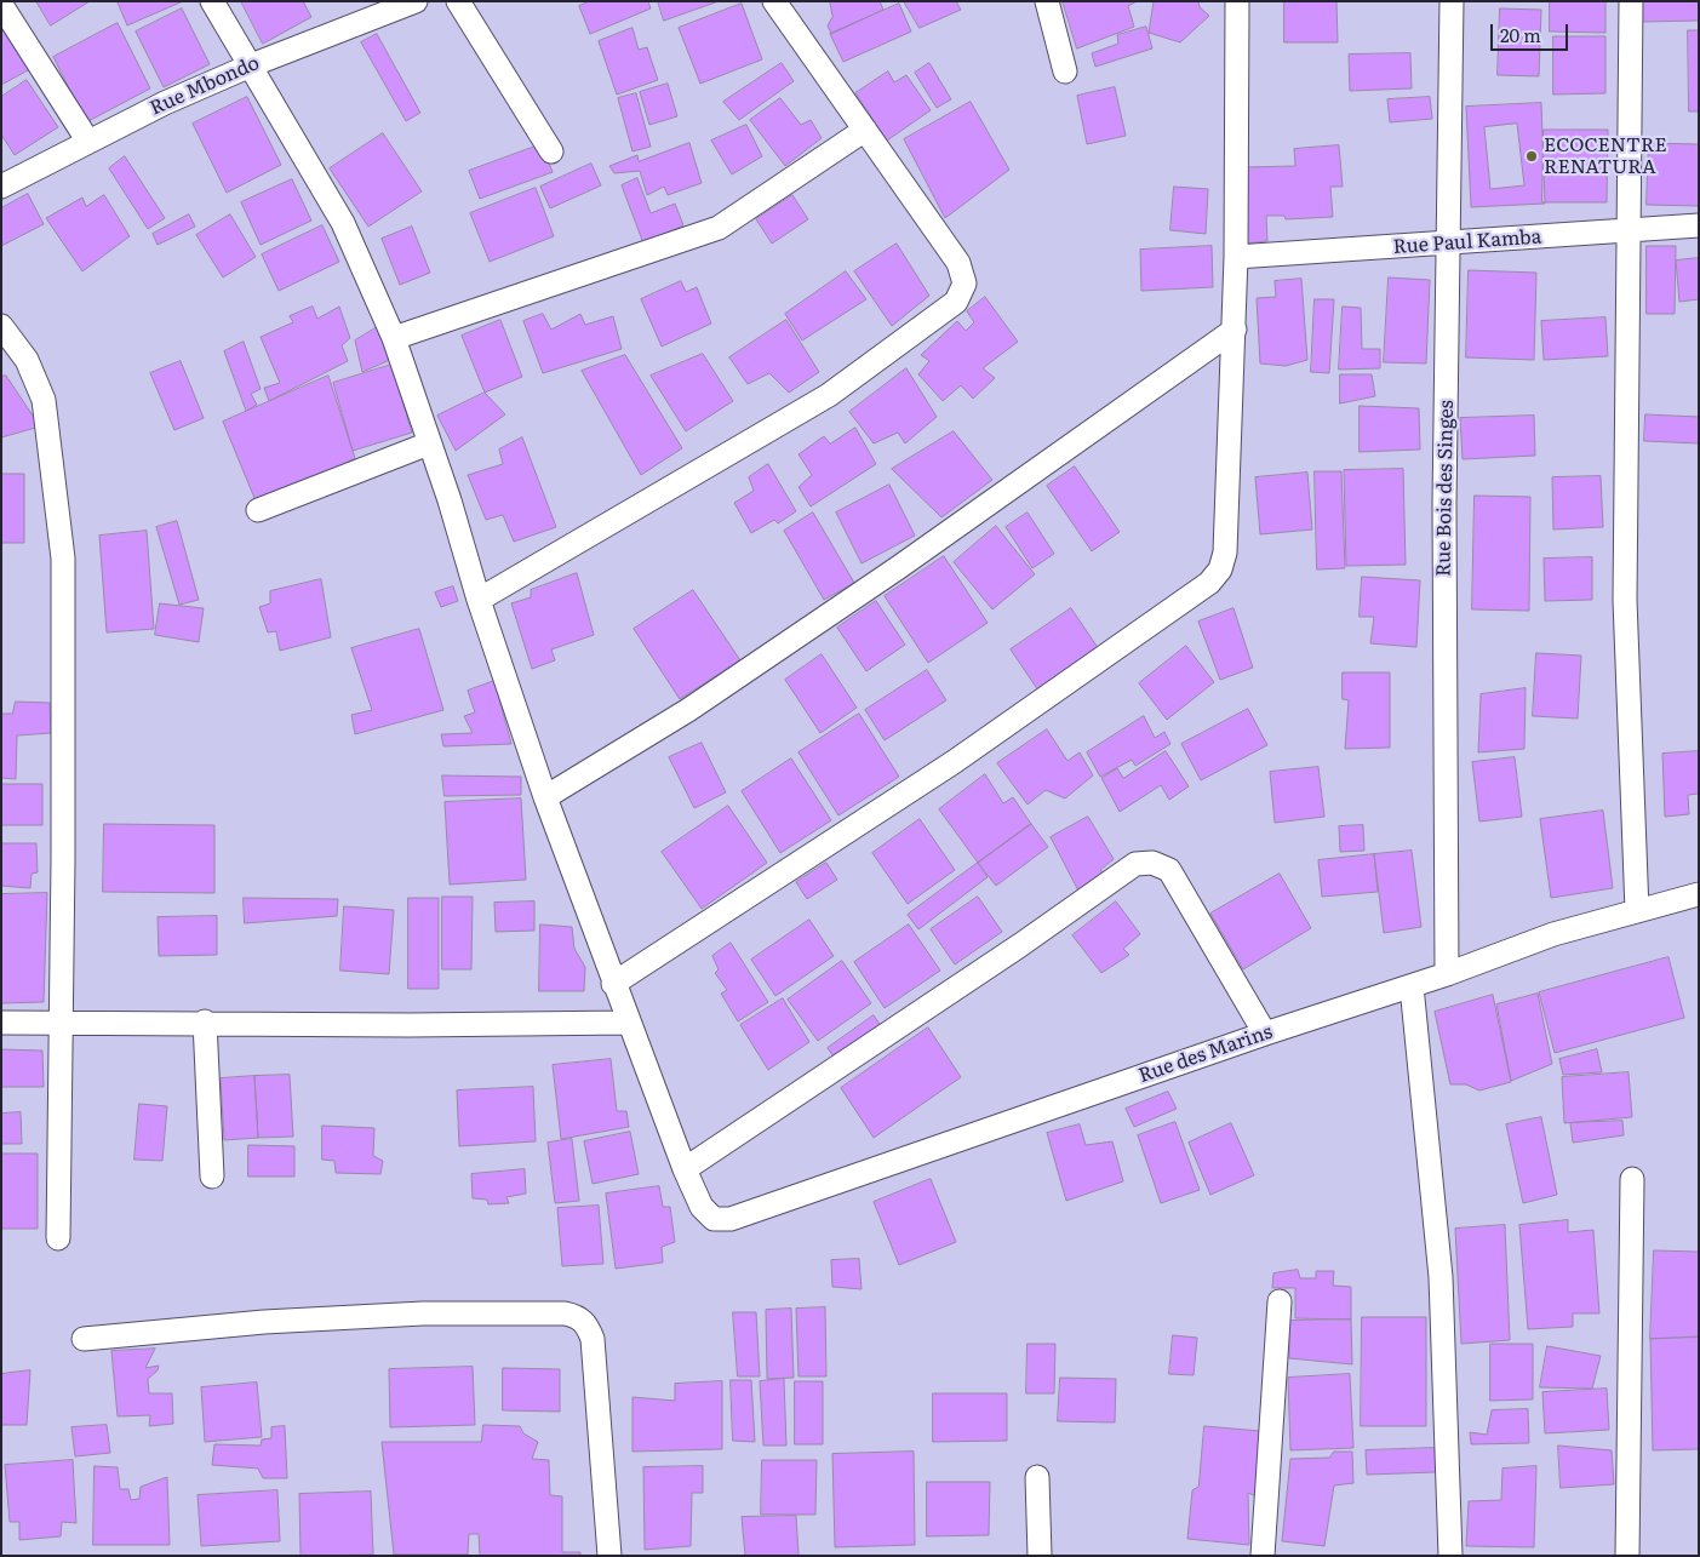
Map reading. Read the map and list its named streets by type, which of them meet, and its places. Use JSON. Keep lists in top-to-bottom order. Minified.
{"streets":{"street":["Rue Mbondo","Rue Paul Kamba","Rue Bois des Singes","Rue des Marins"]},"crossings":[["Rue Paul Kamba","Rue Bois des Singes"],["Rue Bois des Singes","Rue des Marins"]],"places":["ECOCENTRE RENATURA"],"scale_bar":"20 m"}
